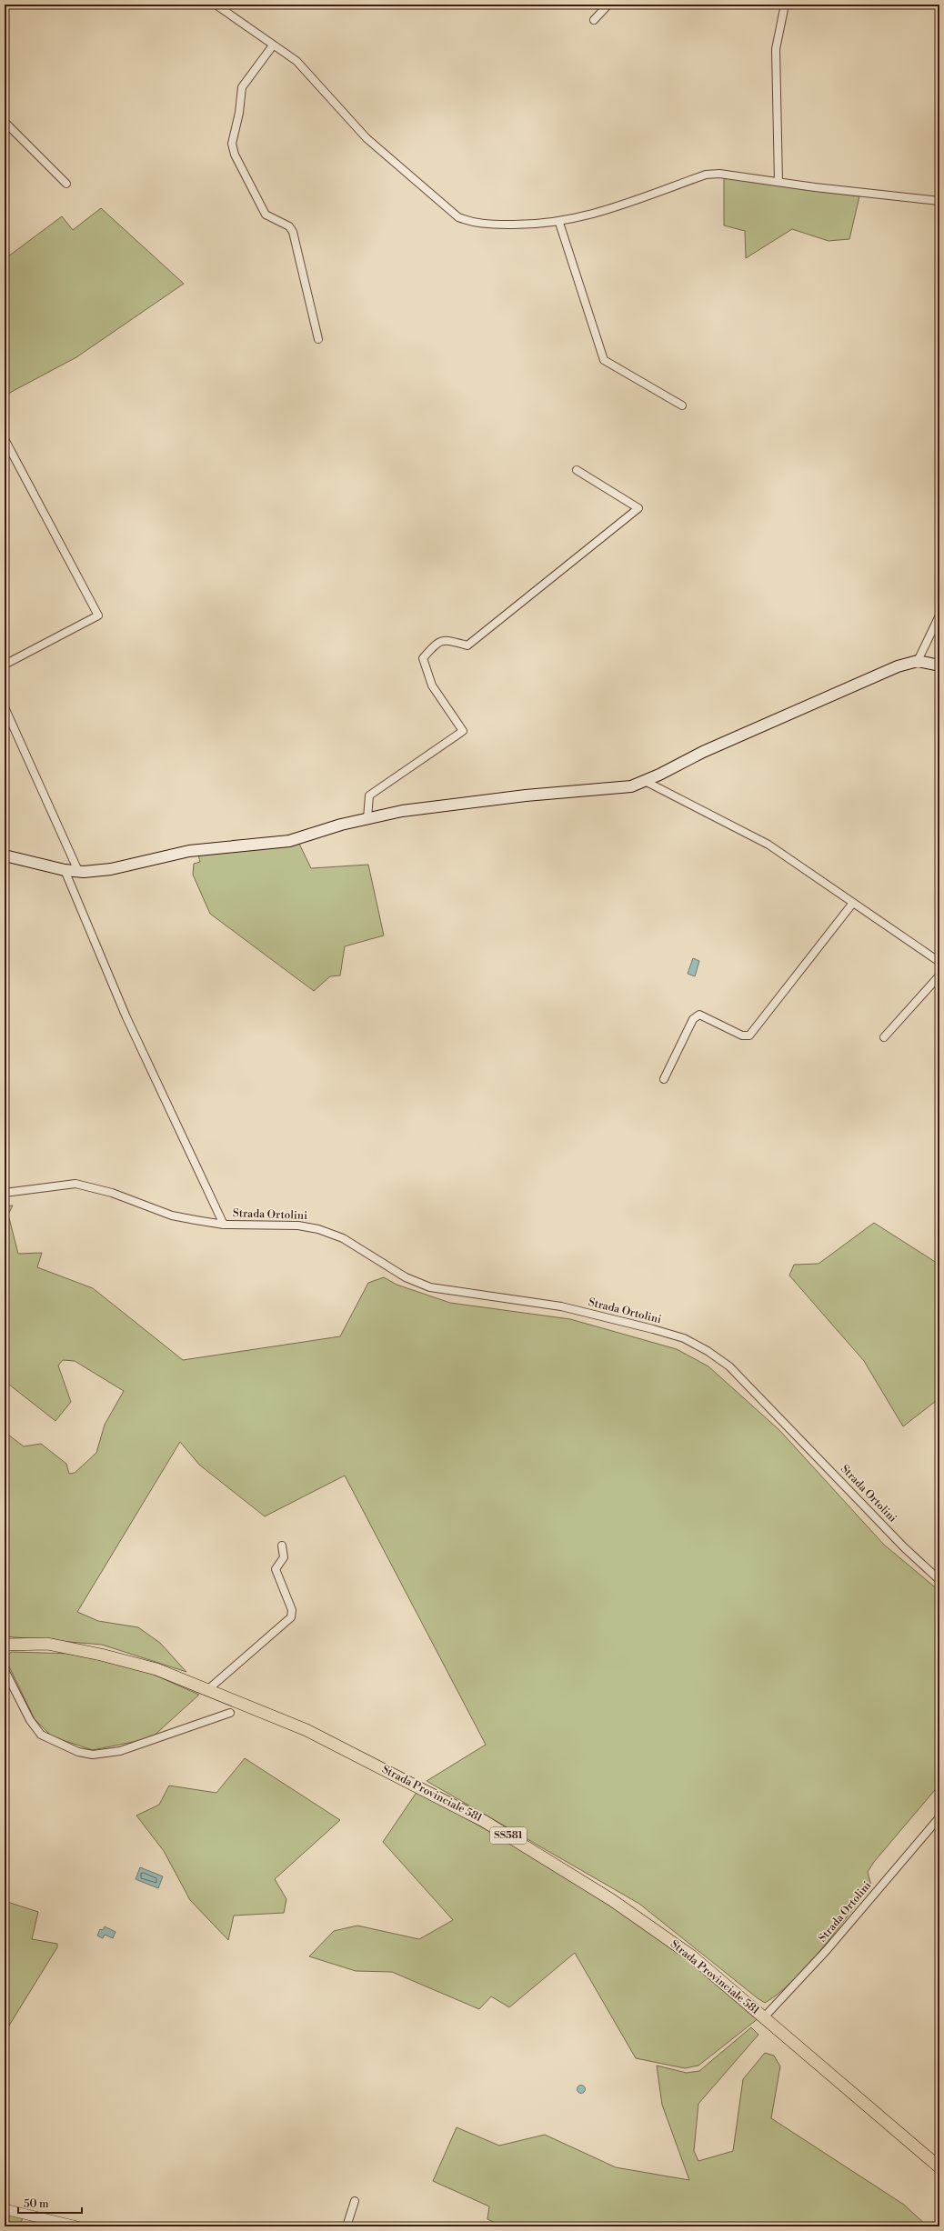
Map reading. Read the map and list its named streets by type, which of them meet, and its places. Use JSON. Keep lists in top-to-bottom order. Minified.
{"streets":{"main road":["Strada Provinciale 581","SS581"],"street":["Strada Ortolini"]},"crossings":[["Strada Ortolini","Strada Provinciale 581"]],"scale_bar":"50 m"}
